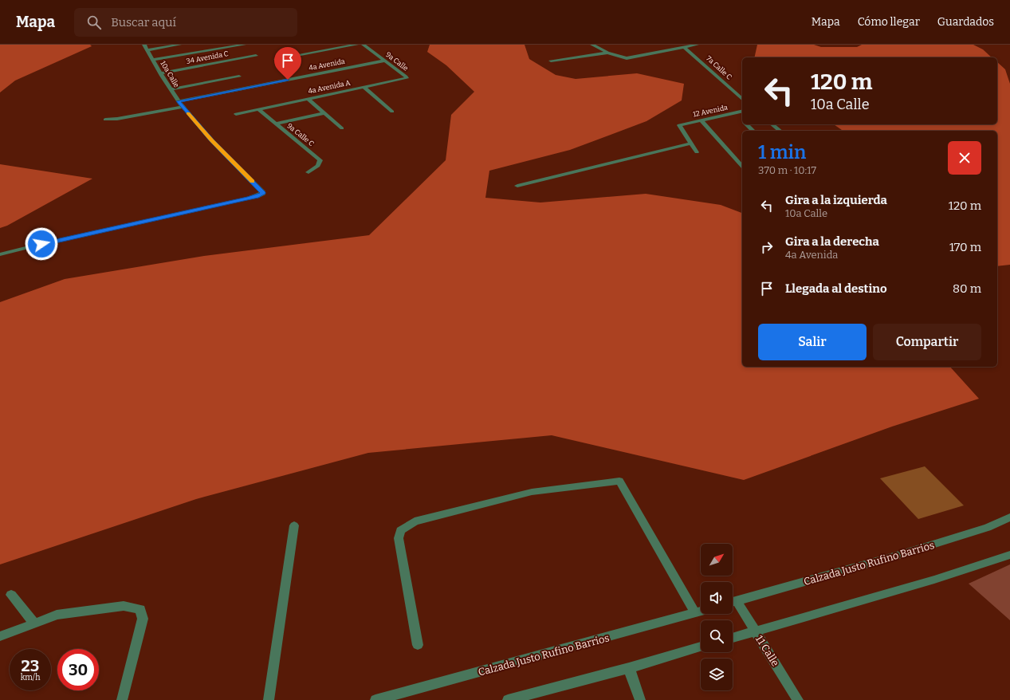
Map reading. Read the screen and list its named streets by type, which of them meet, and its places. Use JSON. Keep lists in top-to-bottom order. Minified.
{"streets":{"street":["34 Avenida C","9a Calle","4a Avenida","7a Calle C","10a Calle","4a Avenida A","12 Avenida","9a Calle C","Calzada Justo Rufino Barrios","11 Calle"]},"crossings":[["34 Avenida C","10a Calle"],["9a Calle","4a Avenida"],["9a Calle","4a Avenida A"],["4a Avenida","10a Calle"],["4a Avenida A","9a Calle C"]],"north":"top right","page":{"header":"Mapa","search":"Buscar aquí","nav":["Mapa","Cómo llegar","Guardados"],"turn":["120 m","10a Calle"],"heading":["1 min","370 m · 10:17"],"list":[{"name":"Gira a la izquierda","note":"10a Calle","value":"120 m"},{"name":"Gira a la derecha","note":"4a Avenida","value":"170 m"},{"name":"Llegada al destino","value":"80 m"}],"buttons":["Salir","Compartir"],"speed":"23 km/h","limit":"30"}}
